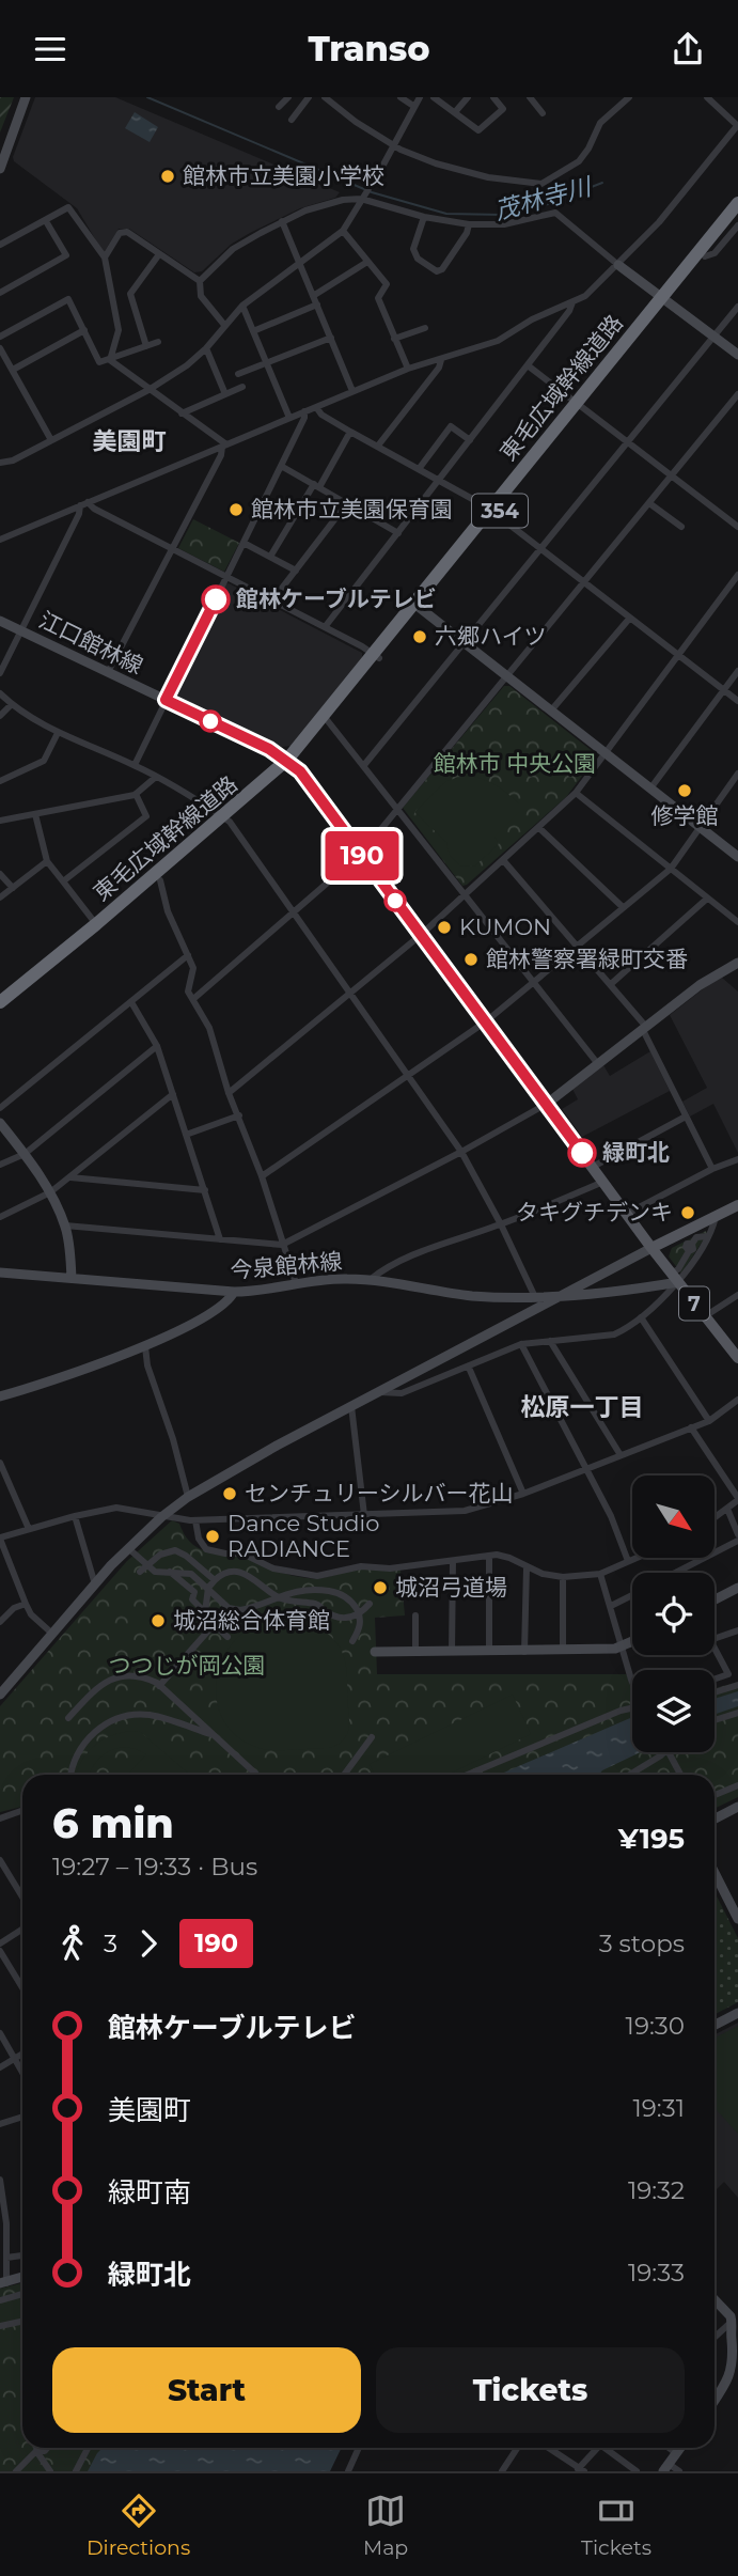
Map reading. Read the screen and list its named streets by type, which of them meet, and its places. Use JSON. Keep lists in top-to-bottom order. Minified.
{"streets":{"highway":["東毛広域幹線道路","354"],"main road":["7"],"street":["江口館林線","今泉館林線"]},"crossings":[["東毛広域幹線道路","江口館林線"],["今泉館林線","7"]],"districts":["美園町","松原一丁目"],"water":["茂林寺川"],"parks":["館林市 中央公園","つつじが岡公園"],"places":["館林市立美園小学校","館林市立美園保育園","館林ケーブルテレビ","六郷ハイツ","修学館","KUMON","館林警察署緑町交番","緑町北","タキグチデンキ","センチュリーシルバー花山","Dance Studio RADIANCE","城沼弓道場","城沼総合体育館"],"lines":["bus line 190"],"north":"bottom right","page":{"header":"Transo","on_map":"190","heading":["6 min","19:27 – 19:33 · Bus","¥195"],"legs":["3","190","3 stops"],"list":[{"name":"館林ケーブルテレビ","value":"19:30"},{"name":"美園町","value":"19:31"},{"name":"緑町南","value":"19:32"},{"name":"緑町北","value":"19:33"}],"buttons":["Start","Tickets"],"tabs":["Directions","Map","Tickets"]}}
